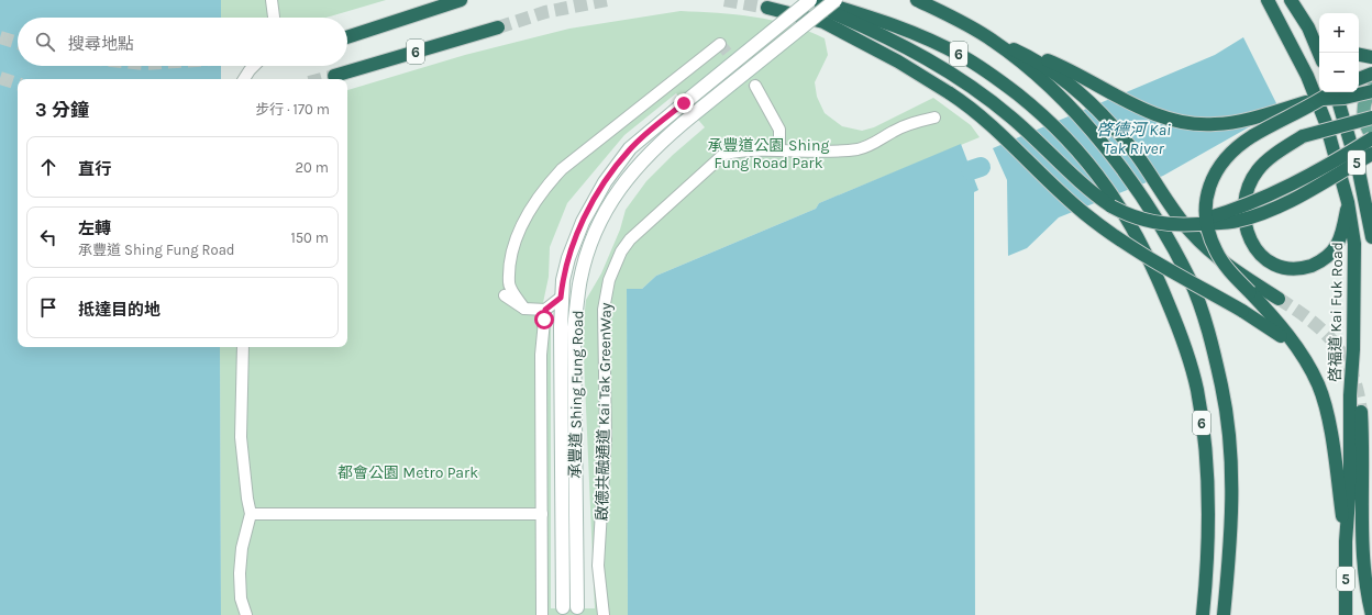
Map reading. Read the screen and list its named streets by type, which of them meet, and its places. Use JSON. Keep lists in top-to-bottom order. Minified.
{"streets":{"highway":["6","5","啓福道 Kai Fuk Road"],"main road":["承豐道 Shing Fung Road"],"street":["啟德共融通道 Kai Tak GreenWay"]},"crossings":[["5","啓福道 Kai Fuk Road"]],"water":["啓德河 Kai Tak River"],"parks":["承豐道公園 Shing Fung Road Park","都會公園 Metro Park"],"page":{"map_buttons":["+","−"],"search":"搜尋地點","heading":["3 分鐘","步行 · 170 m"],"list":[["直行","20 m"],["左轉","承豐道 Shing Fung Road","150 m"],"抵達目的地"]}}
